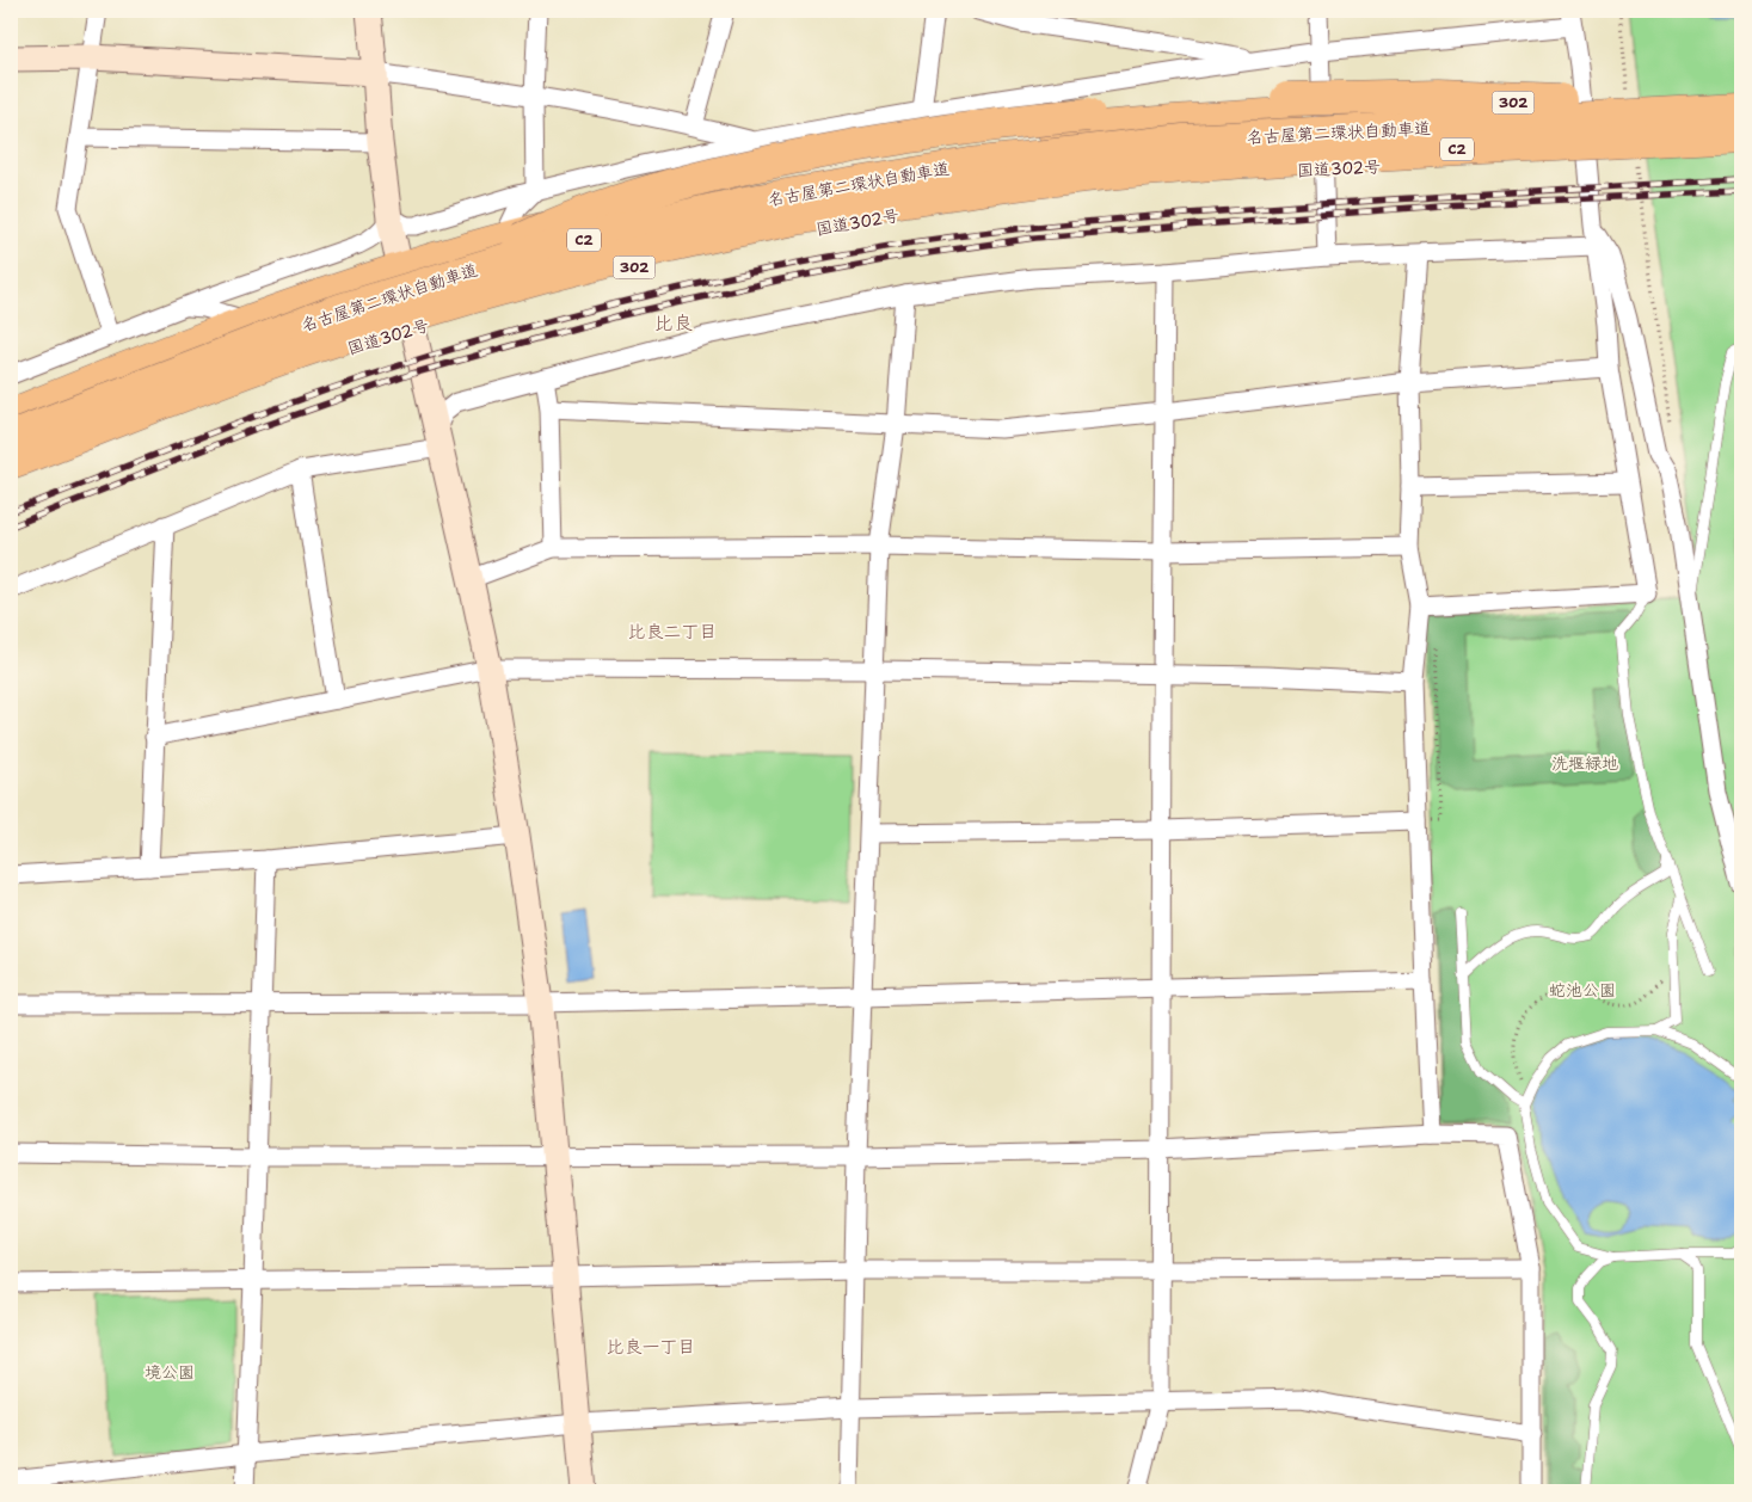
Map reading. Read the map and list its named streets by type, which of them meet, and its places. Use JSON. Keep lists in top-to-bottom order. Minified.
{"streets":{"highway":["302","名古屋第二環状自動車道","C2","国道302号"]},"districts":["比良","比良二丁目","比良一丁目"],"parks":["洗堰緑地","蛇池公園","境公園"]}
